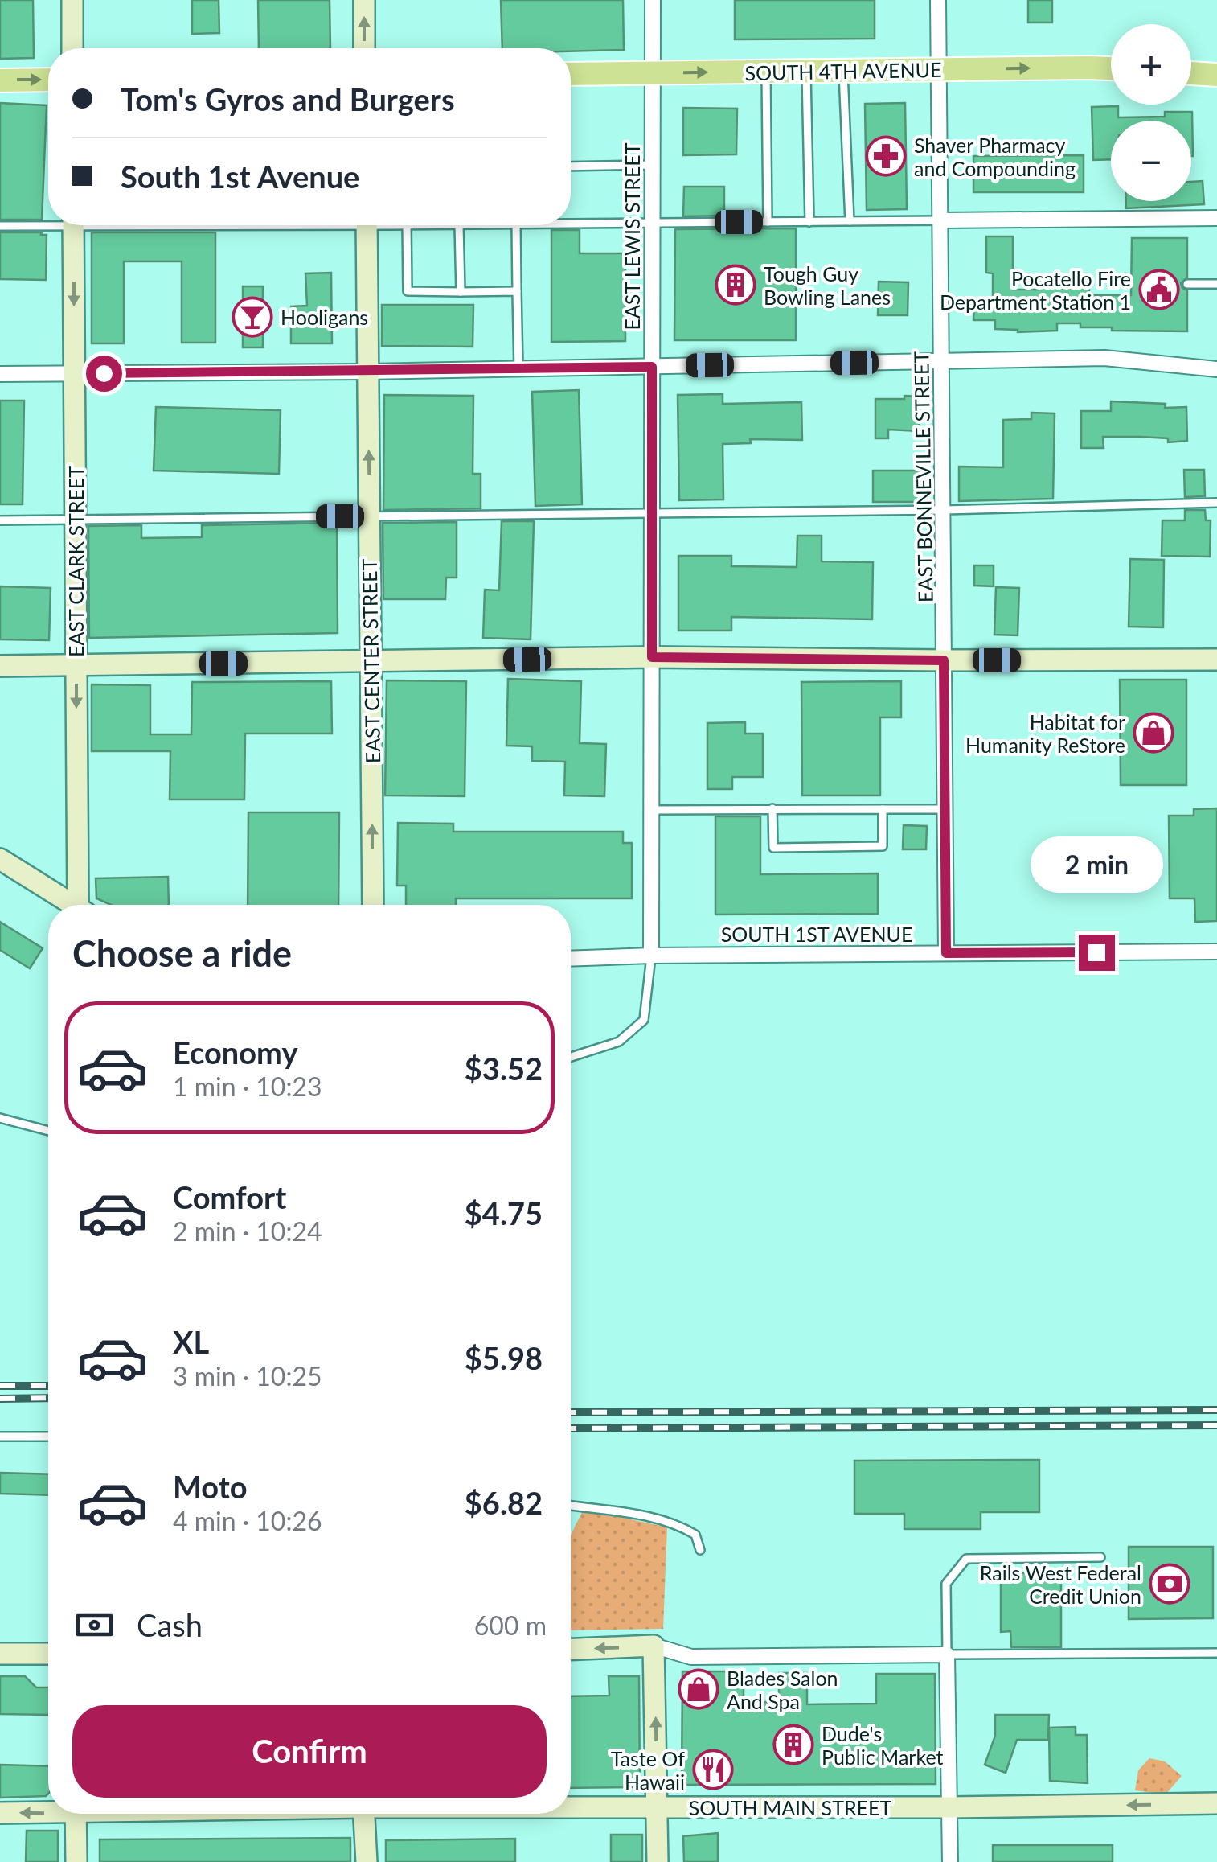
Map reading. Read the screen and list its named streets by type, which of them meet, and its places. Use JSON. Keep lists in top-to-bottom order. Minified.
{"streets":{"main road":["SOUTH 4TH AVENUE"],"street":["EAST LEWIS STREET","EAST BONNEVILLE STREET","EAST CLARK STREET","EAST CENTER STREET","SOUTH 1ST AVENUE","SOUTH MAIN STREET"]},"crossings":[["SOUTH 4TH AVENUE","EAST LEWIS STREET"],["SOUTH 4TH AVENUE","EAST BONNEVILLE STREET"],["EAST LEWIS STREET","SOUTH 1ST AVENUE"],["EAST BONNEVILLE STREET","SOUTH 1ST AVENUE"]],"one_way":["SOUTH 4TH AVENUE","EAST CLARK STREET","EAST CENTER STREET","SOUTH MAIN STREET"],"places":{"pharmacy":["Shaver Pharmacy and Compounding"],"building":["Tough Guy Bowling Lanes","Dude's Public Market"],"public building":["Pocatello Fire Department Station 1"],"bar":["Hooligans"],"shop":["Habitat for Humanity ReStore","Blades Salon And Spa"],"bank":["Rails West Federal Credit Union"],"restaurant":["Taste Of Hawaii"]},"page":{"map_buttons":["+","−"],"banner":["Tom's Gyros and Burgers","South 1st Avenue"],"bubble":"2 min","heading":"Choose a ride","list":[{"name":"Economy","note":"1 min · 10:23","value":"$3.52"},{"name":"Comfort","note":"2 min · 10:24","value":"$4.75"},{"name":"XL","note":"3 min · 10:25","value":"$5.98"},{"name":"Moto","note":"4 min · 10:26","value":"$6.82"}],"pay":["Cash","600 m"],"buttons":"Confirm"}}
